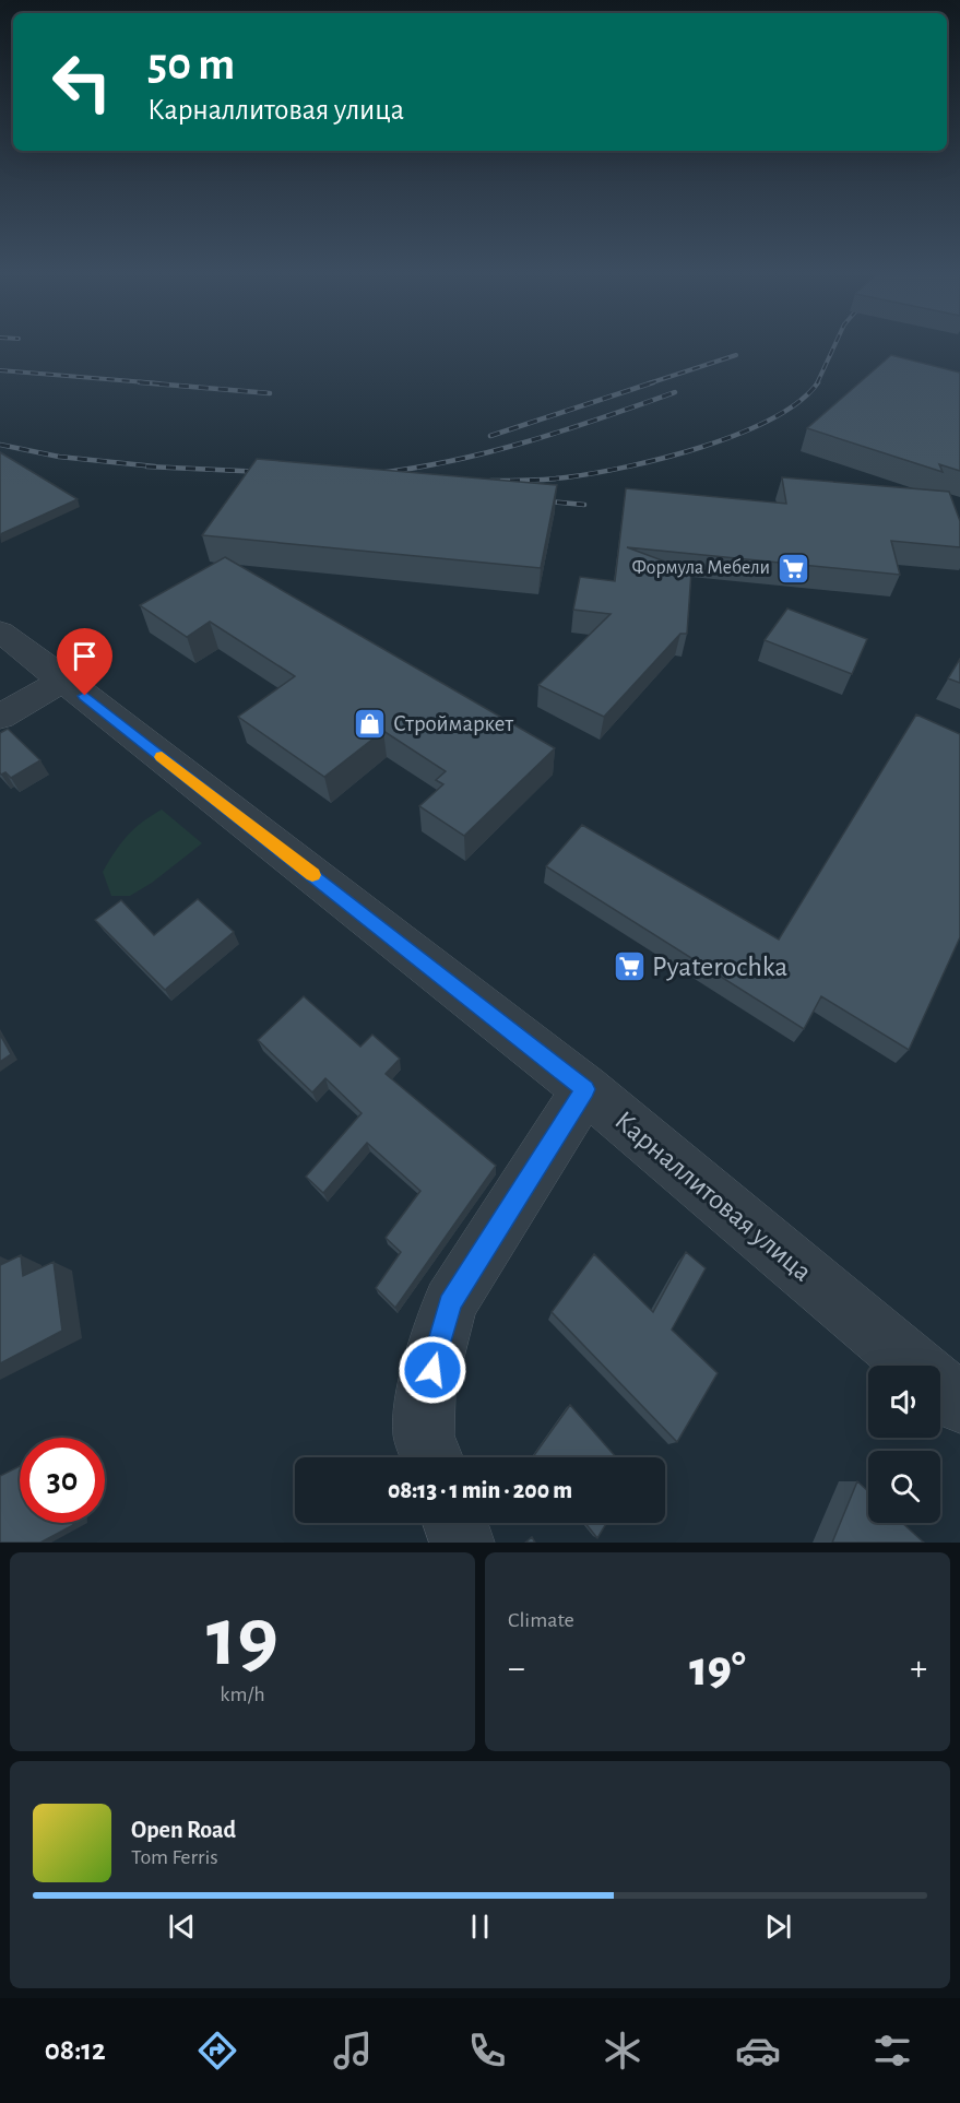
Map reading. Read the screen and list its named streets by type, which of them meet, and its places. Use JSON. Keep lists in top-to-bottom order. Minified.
{"streets":{"street":["Карналлитовая улица"]},"places":{"supermarket":["Формула Мебели","Pyaterochka"],"shop":["Строймаркет"]},"page":{"turn":["50 m","Карналлитовая улица"],"limit":"30","trip":"08:13 · 1 min · 200 m","tile":[["19","km/h"],"Climate"],"heat":["−","19°","+"],"song":["Open Road","Tom Ferris"],"tabs":"08:12"}}
